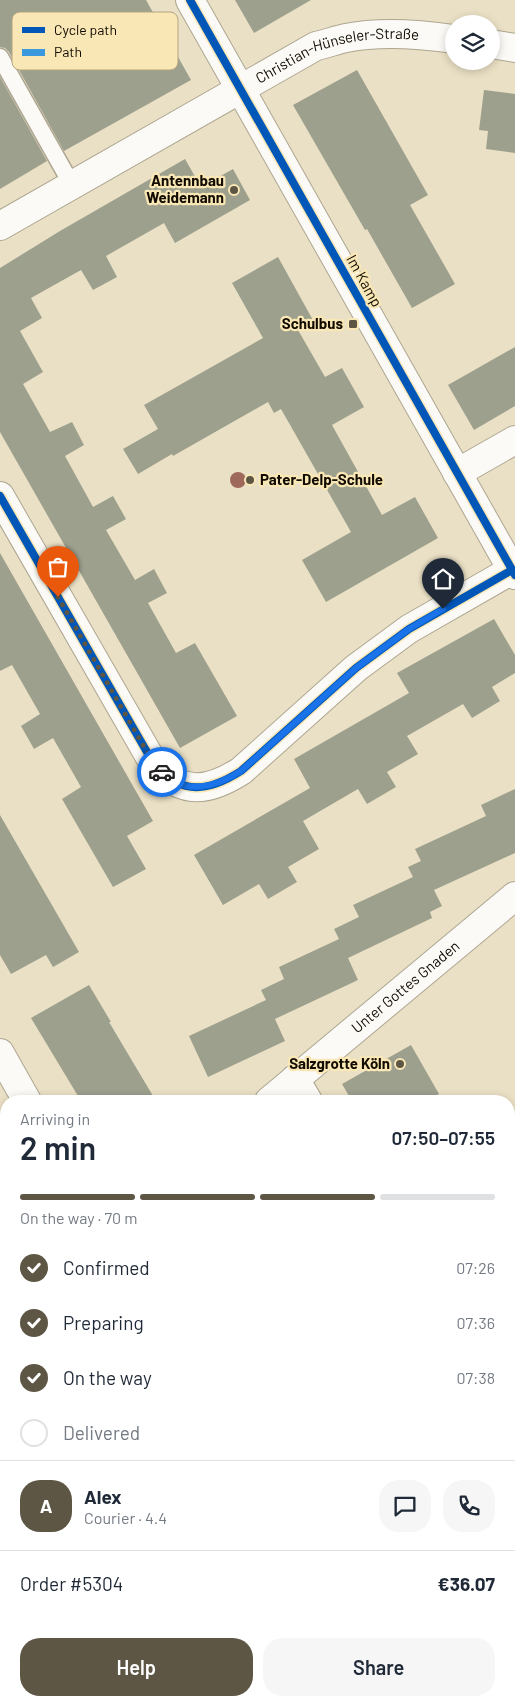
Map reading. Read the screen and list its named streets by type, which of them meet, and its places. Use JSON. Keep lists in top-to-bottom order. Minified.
{"streets":{"street":["Christian-Hünseler-Straße","Im Kamp","Unter Gottes Gnaden"]},"crossings":[["Christian-Hünseler-Straße","Im Kamp"]],"places":{"other":["Antennbau Weidemann","Pater-Delp-Schule","Salzgrotte Köln"],"transit":["Schulbus"]},"legend":["Cycle path","Path"],"page":{"heading":["2 min","Arriving in","07:50–07:55"],"panel":["Alex","Courier · 4.4","Order #5304","€36.07"],"bar":"On the way · 70 m","list":[["Confirmed","07:26"],["Preparing","07:36"],["On the way","07:38"],"Delivered"],"round":"A","buttons":["Help","Share"]}}
